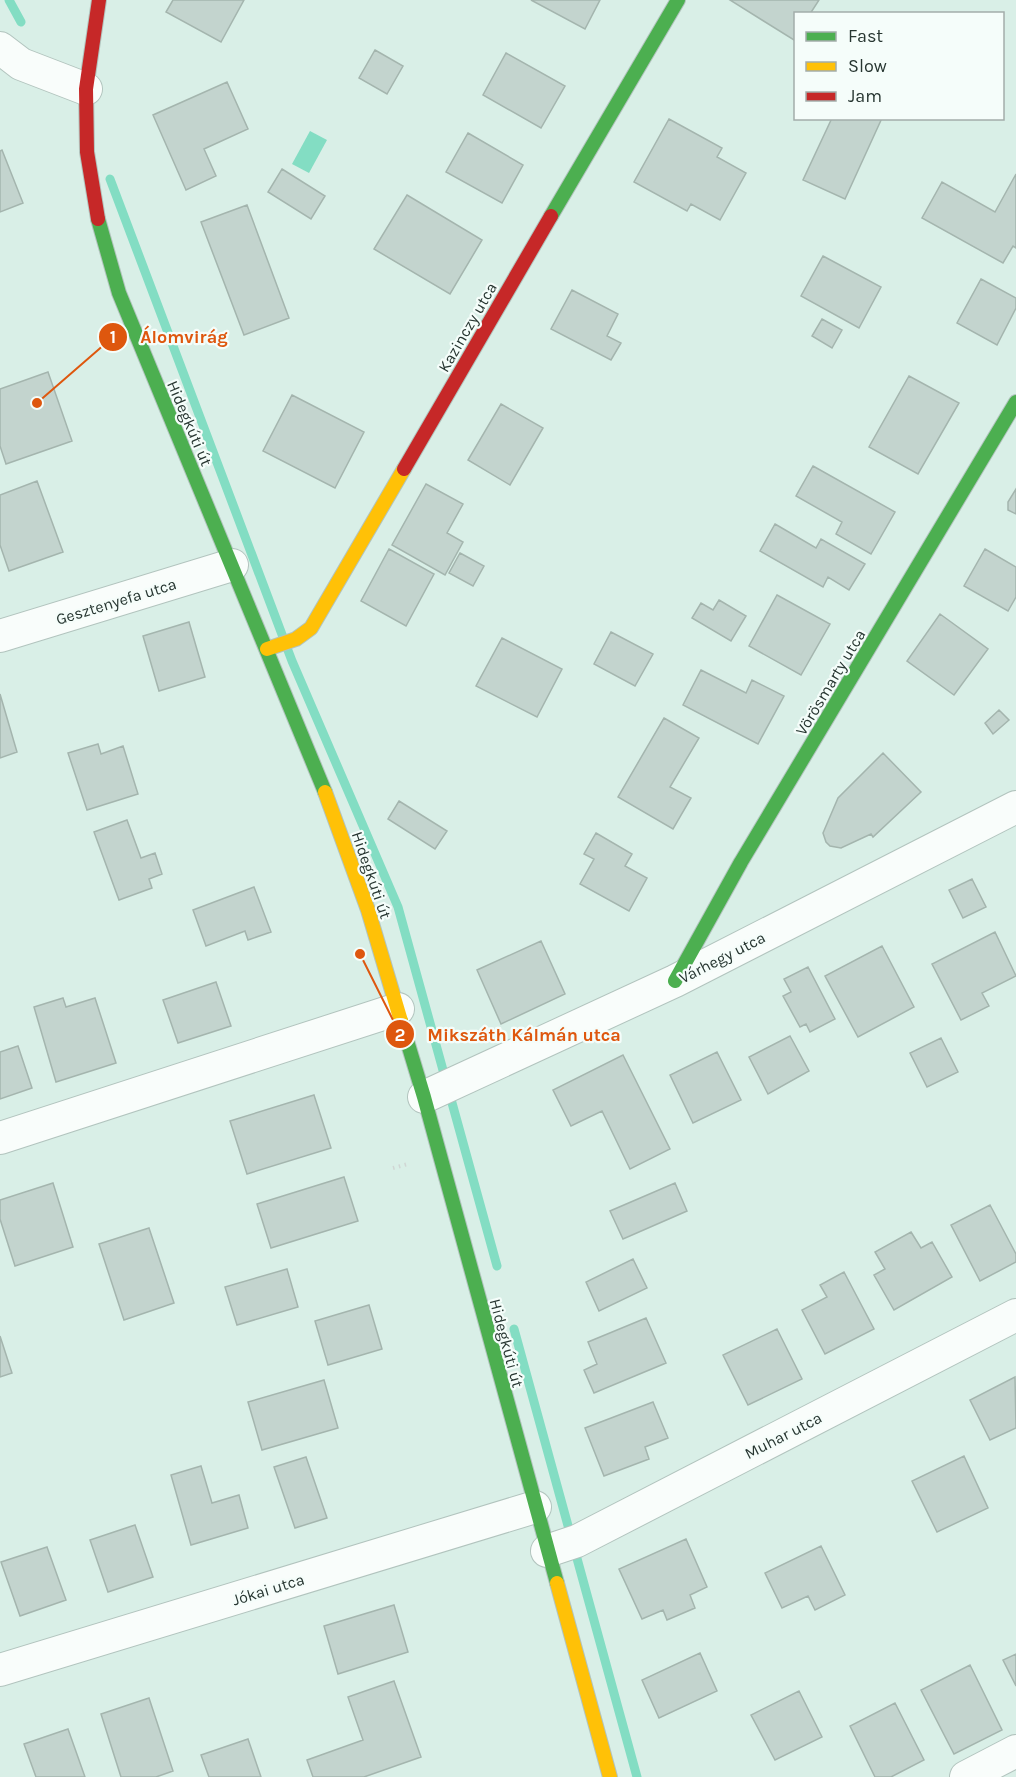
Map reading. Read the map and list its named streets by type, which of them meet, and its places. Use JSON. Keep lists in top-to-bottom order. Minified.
{"streets":{"main road":["Kazinczy utca","Hidegkúti út","Vörösmarty utca"],"street":["Gesztenyefa utca","Várhegy utca","Muhar utca","Jókai utca"]},"crossings":[["Kazinczy utca","Hidegkúti út"],["Hidegkúti út","Gesztenyefa utca"],["Hidegkúti út","Várhegy utca"],["Hidegkúti út","Muhar utca"],["Hidegkúti út","Jókai utca"],["Vörösmarty utca","Várhegy utca"]],"places":["Álomvirág","Mikszáth Kálmán utca"],"legend":["Fast","Slow","Jam"]}
